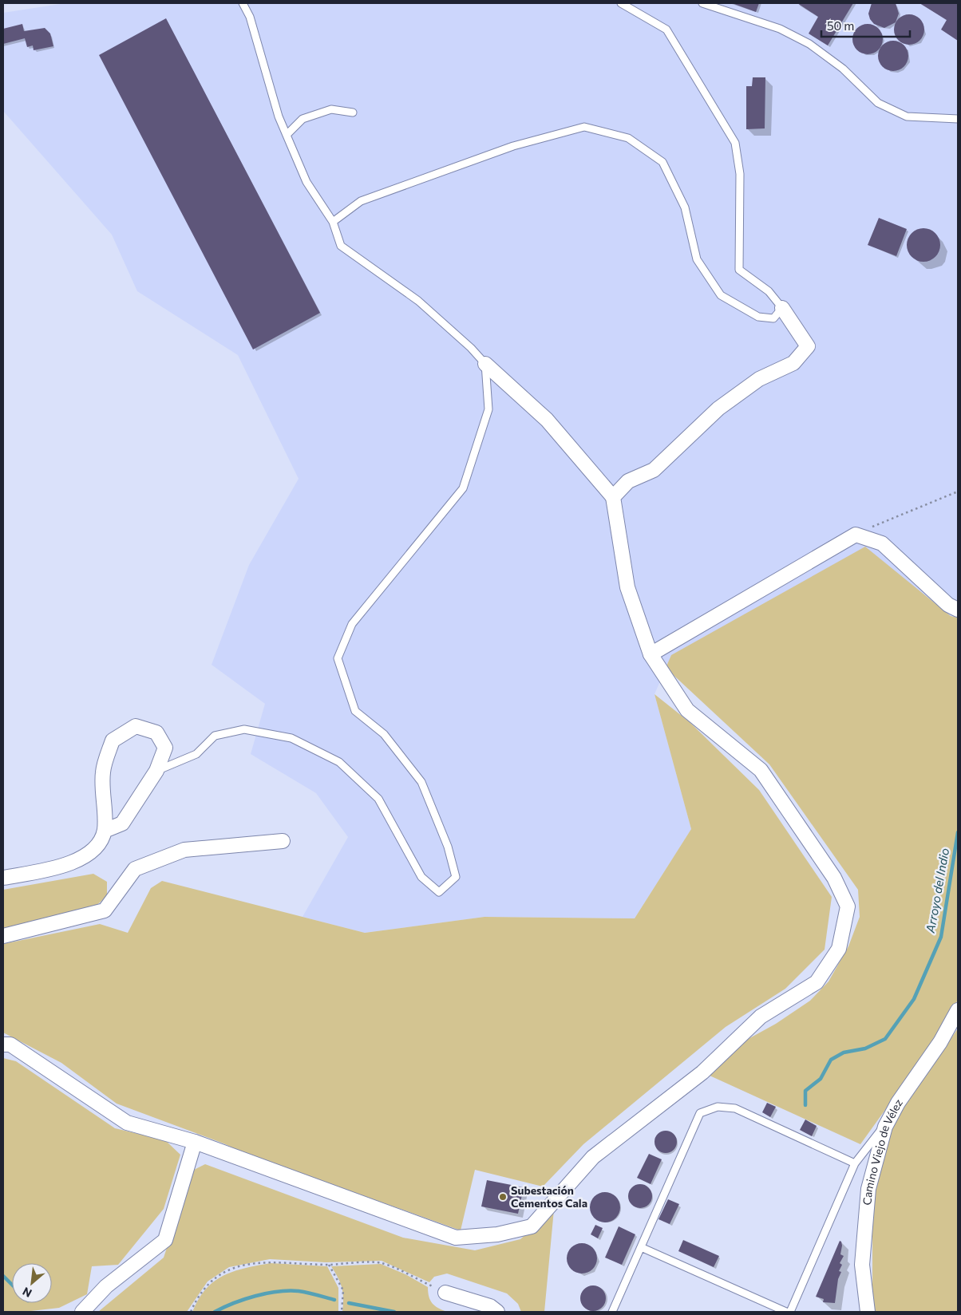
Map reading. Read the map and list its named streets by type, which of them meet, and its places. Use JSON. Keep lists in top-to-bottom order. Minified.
{"streets":{"street":["Camino Viejo de Vélez"]},"water":["Arroyo del Indio"],"places":["Subestación Cementos Cala"],"scale_bar":"50 m","north":"bottom left"}
